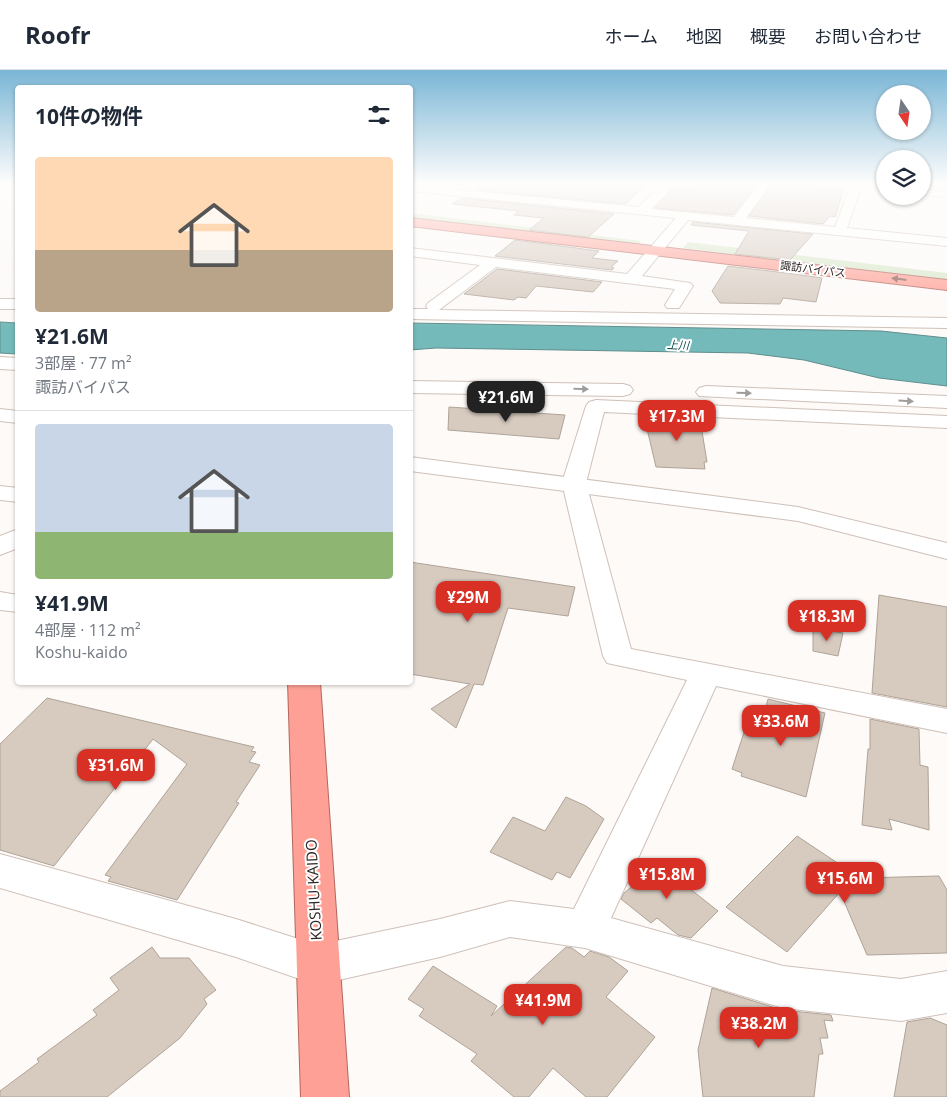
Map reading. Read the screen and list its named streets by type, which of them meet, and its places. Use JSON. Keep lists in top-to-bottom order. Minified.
{"streets":{"highway":["諏訪バイパス","KOSHU-KAIDO"]},"one_way":["諏訪バイパス"],"water":["上川"],"north":"bottom","page":{"header":"Roofr","nav":["ホーム","地図","概要","お問い合わせ"],"heading":"10件の物件","list":[{"name":"¥21.6M","note":"3部屋 · 77 m² · 諏訪バイパス"},{"name":"¥41.9M","note":"4部屋 · 112 m² · Koshu-kaido"}],"price":["¥21.6M","¥17.3M","¥29M","¥18.3M","¥33.6M","¥31.6M","¥15.8M","¥15.6M","¥41.9M","¥38.2M"]}}
